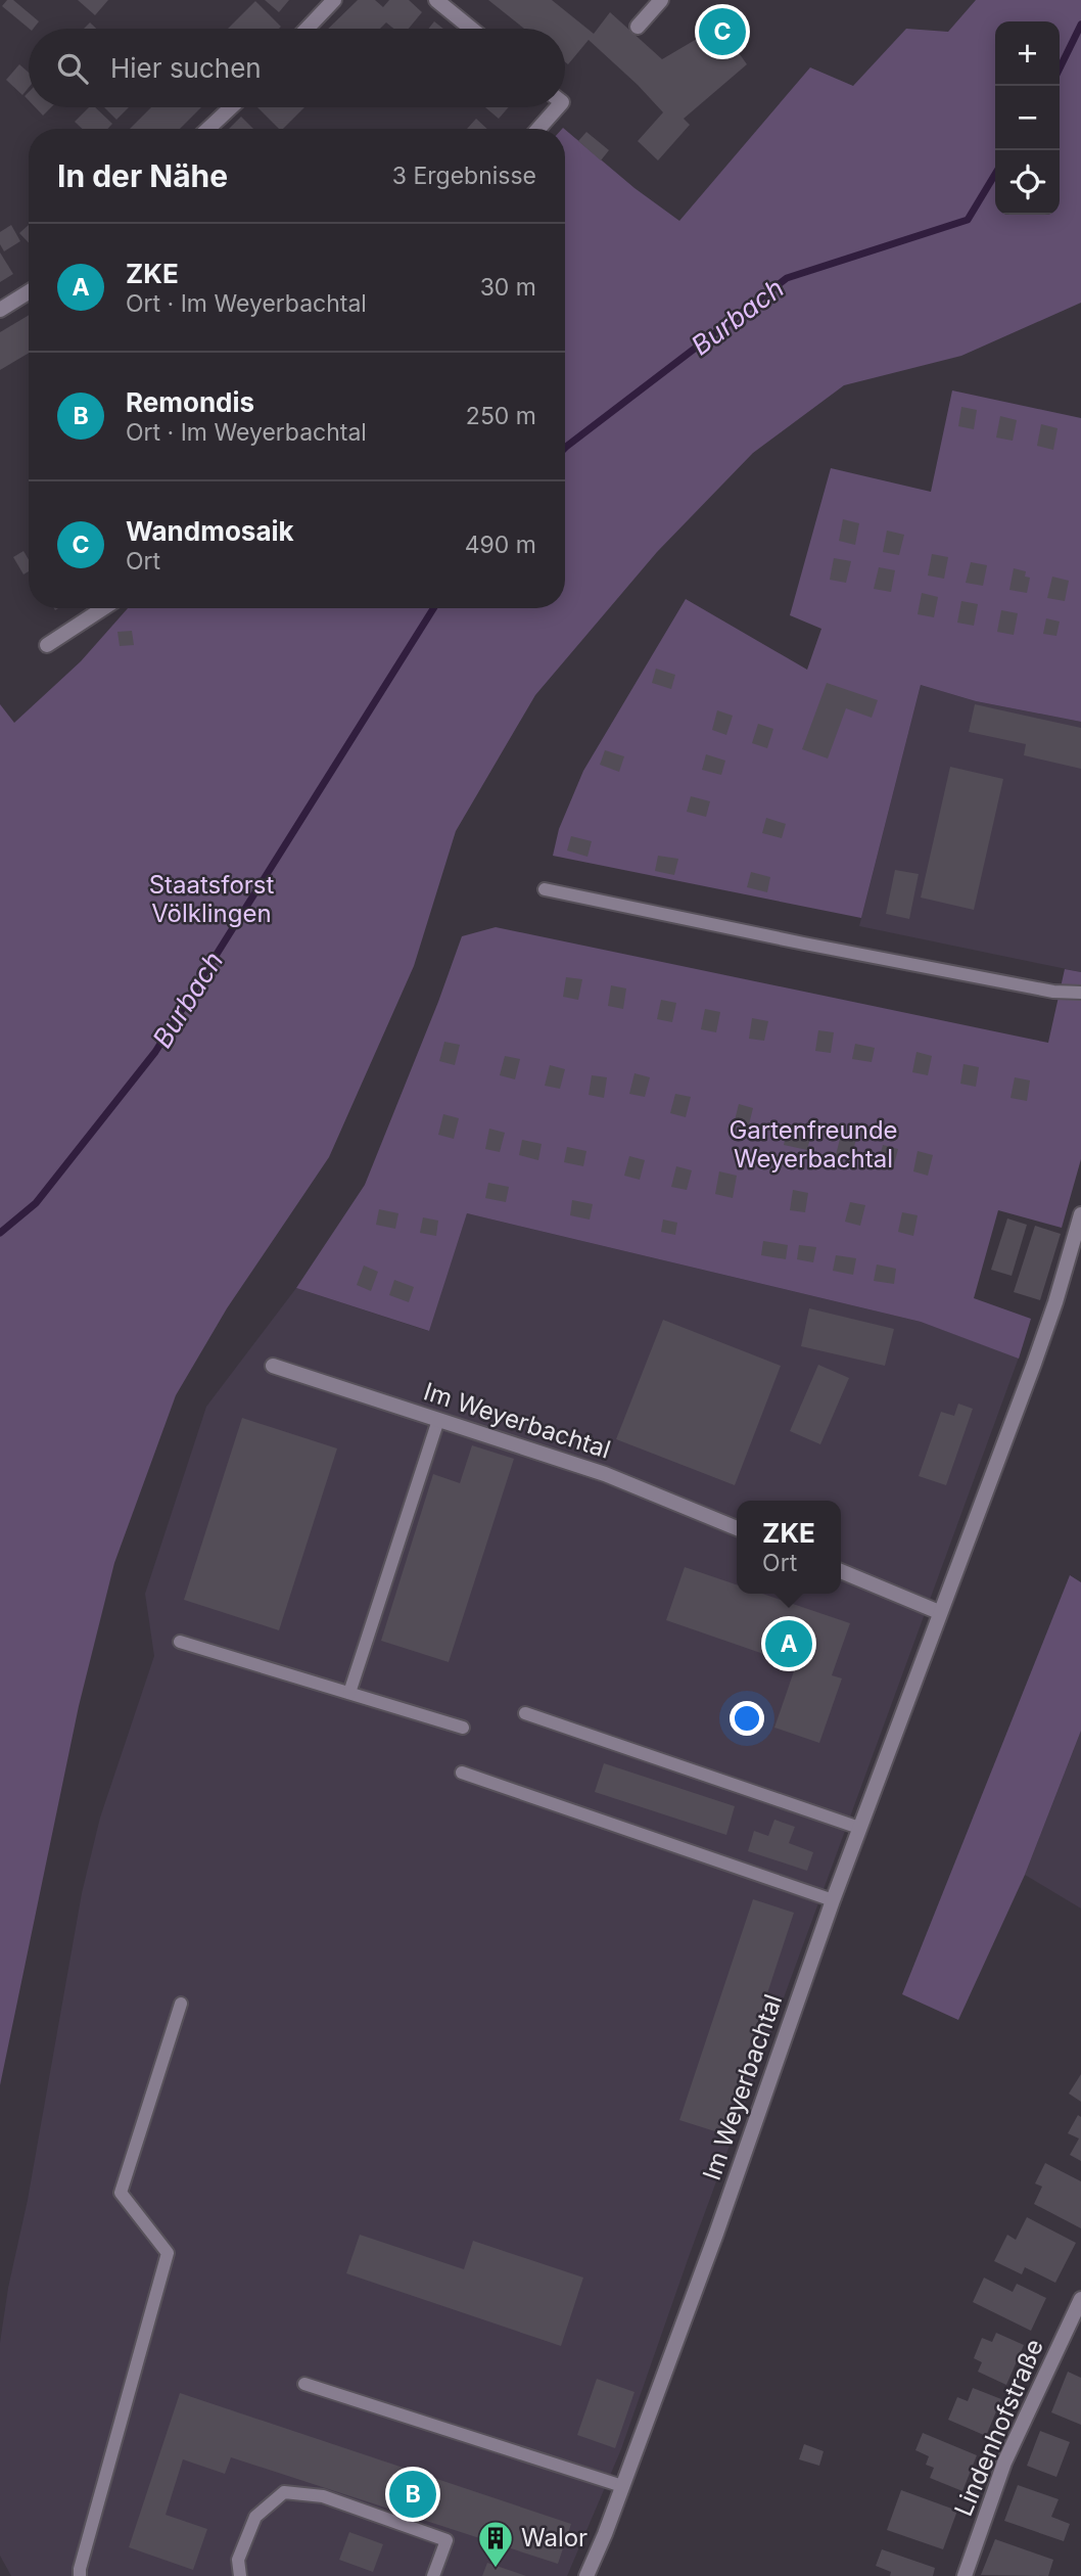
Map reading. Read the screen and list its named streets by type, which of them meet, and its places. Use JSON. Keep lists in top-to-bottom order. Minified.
{"streets":{"street":["Im Weyerbachtal","Lindenhofstraße"]},"water":["Burbach"],"parks":["Staatsforst Völklingen","Gartenfreunde Weyerbachtal"],"places":{"building":["Walor"]},"page":{"pins":["C","A","B"],"map_buttons":["+","−"],"search":"Hier suchen","heading":["In der Nähe","3 Ergebnisse"],"list":[{"mark":"A","name":"ZKE","note":"Ort · Im Weyerbachtal","value":"30 m"},{"mark":"B","name":"Remondis","note":"Ort · Im Weyerbachtal","value":"250 m"},{"mark":"C","name":"Wandmosaik","note":"Ort","value":"490 m"}],"popup":["ZKE","Ort"]}}
